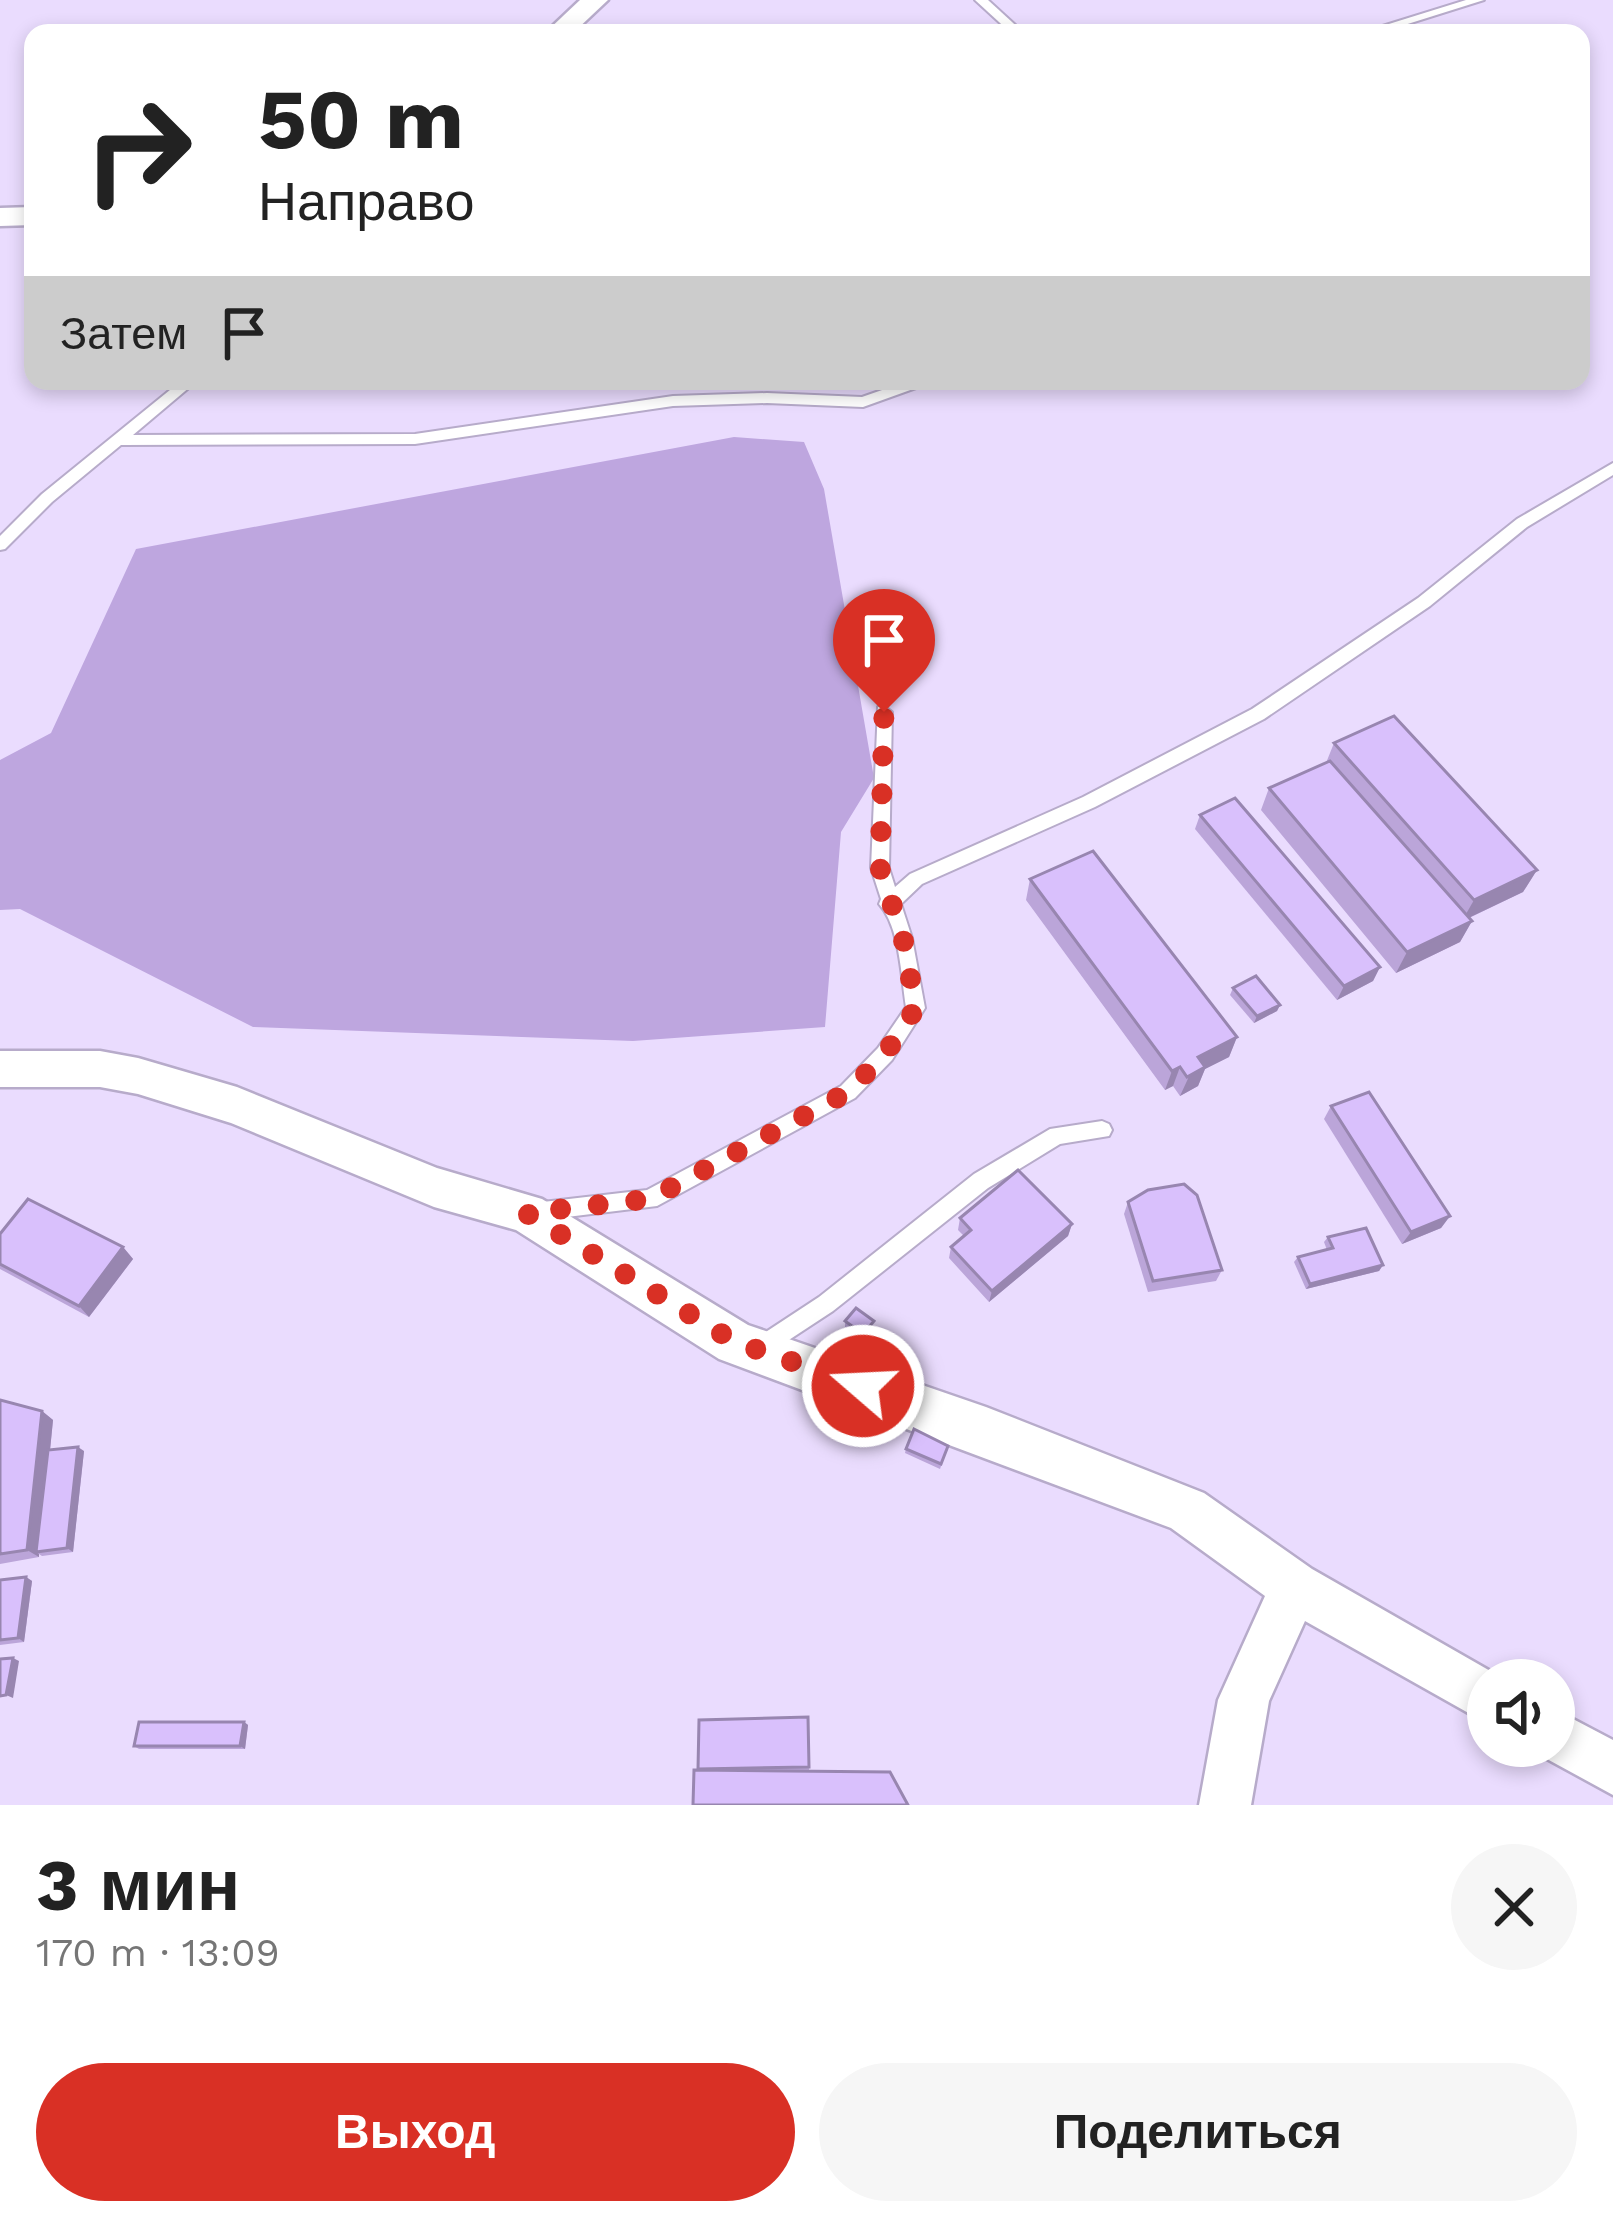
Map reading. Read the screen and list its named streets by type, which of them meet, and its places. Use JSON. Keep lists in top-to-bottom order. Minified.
{"page":{"turn":["50 m","Направо"],"then":"Затем","heading":["3 мин","170 m · 13:09"],"buttons":["Выход","Поделиться"]}}
